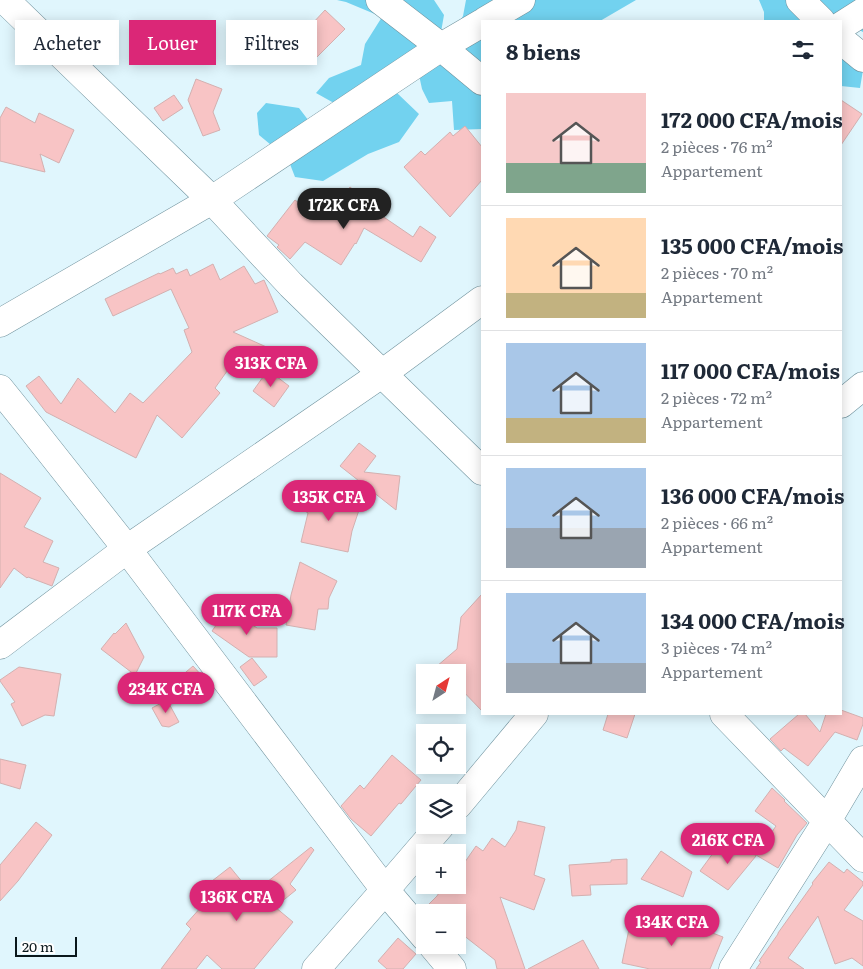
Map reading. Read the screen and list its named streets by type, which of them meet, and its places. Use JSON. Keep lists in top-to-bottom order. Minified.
{"scale_bar":"20 m","north":"top right","page":{"chip":["Acheter","Louer","Filtres"],"heading":"8 biens","list":[{"name":"172 000 CFA/mois","note":"2 pièces · 76 m² · Appartement"},{"name":"135 000 CFA/mois","note":"2 pièces · 70 m² · Appartement"},{"name":"117 000 CFA/mois","note":"2 pièces · 72 m² · Appartement"},{"name":"136 000 CFA/mois","note":"2 pièces · 66 m² · Appartement"},{"name":"134 000 CFA/mois","note":"3 pièces · 74 m² · Appartement"}],"price":["172K CFA","313K CFA","135K CFA","117K CFA","234K CFA","216K CFA","136K CFA","134K CFA"],"map_buttons":["+","−"],"scale":"20 m"}}
